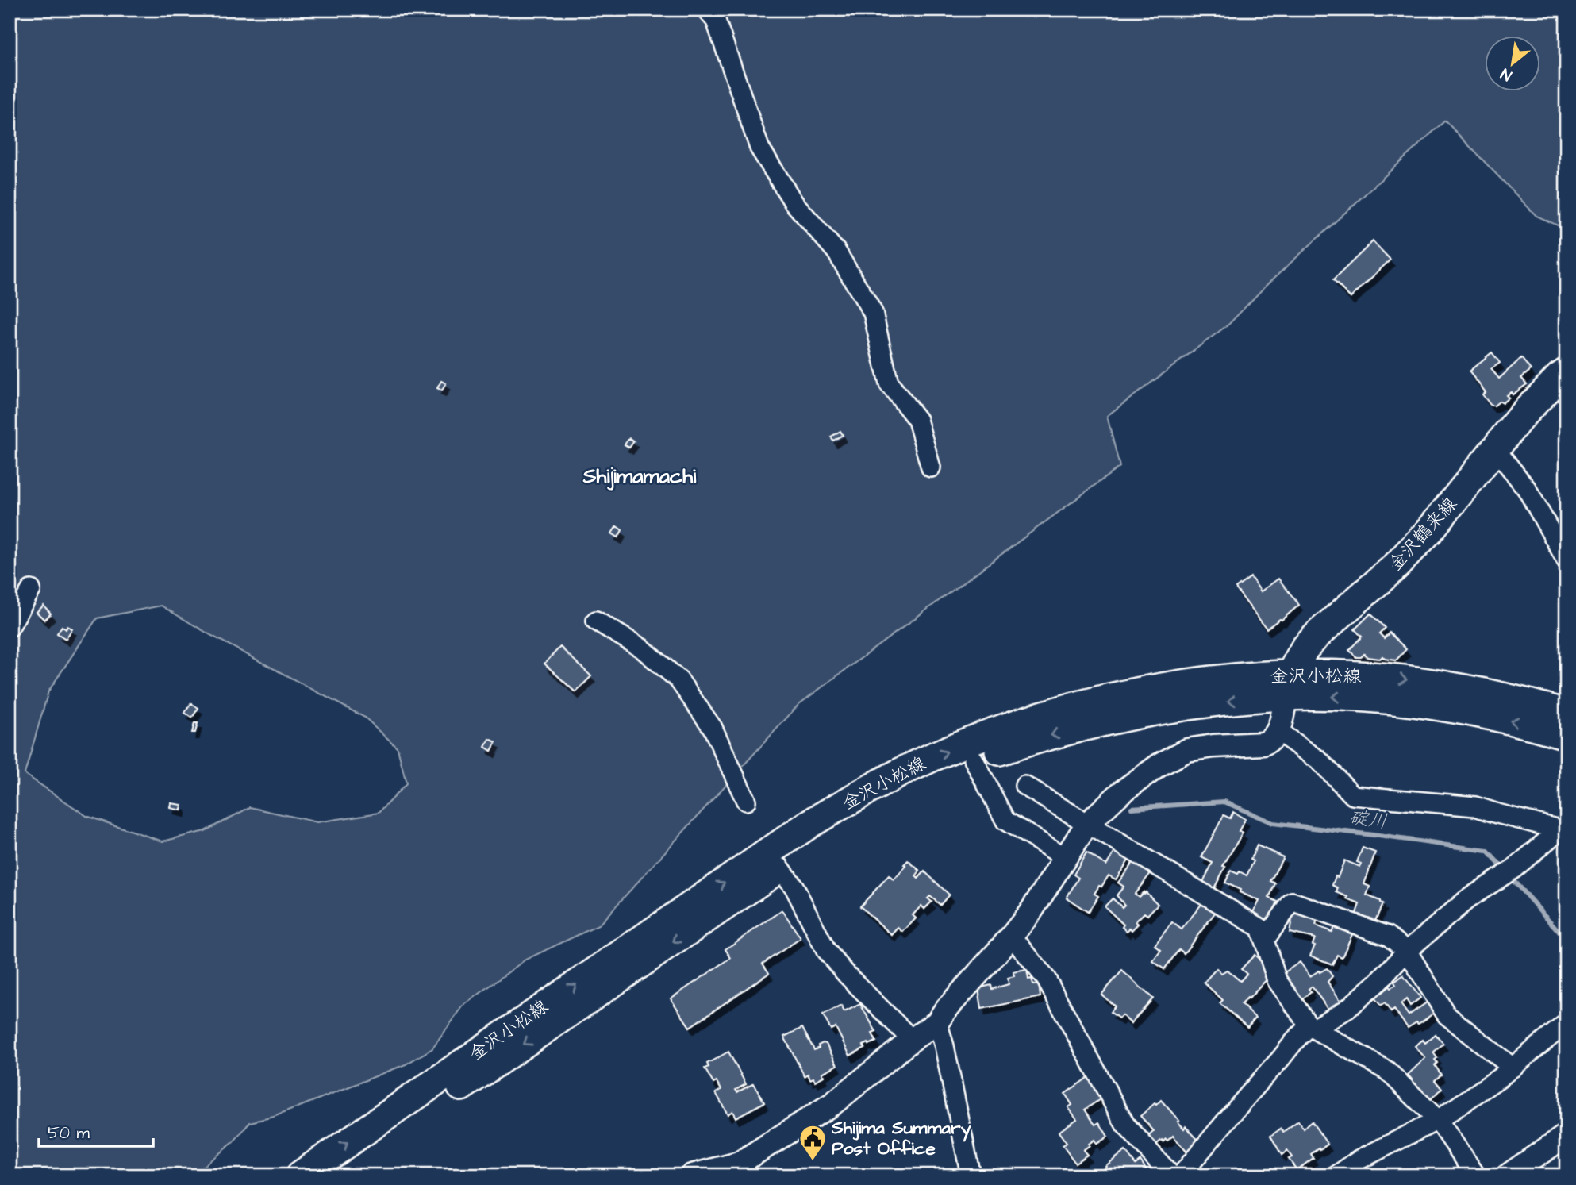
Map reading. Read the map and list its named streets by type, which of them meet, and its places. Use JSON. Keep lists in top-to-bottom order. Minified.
{"streets":{"main road":["金沢鶴来線","金沢小松線"]},"crossings":[["金沢鶴来線","金沢小松線"]],"districts":["Shijimamachi"],"water":["碇川"],"places":{"public building":["Shijima Summary Post Office"]},"scale_bar":"50 m","north":"bottom left"}
